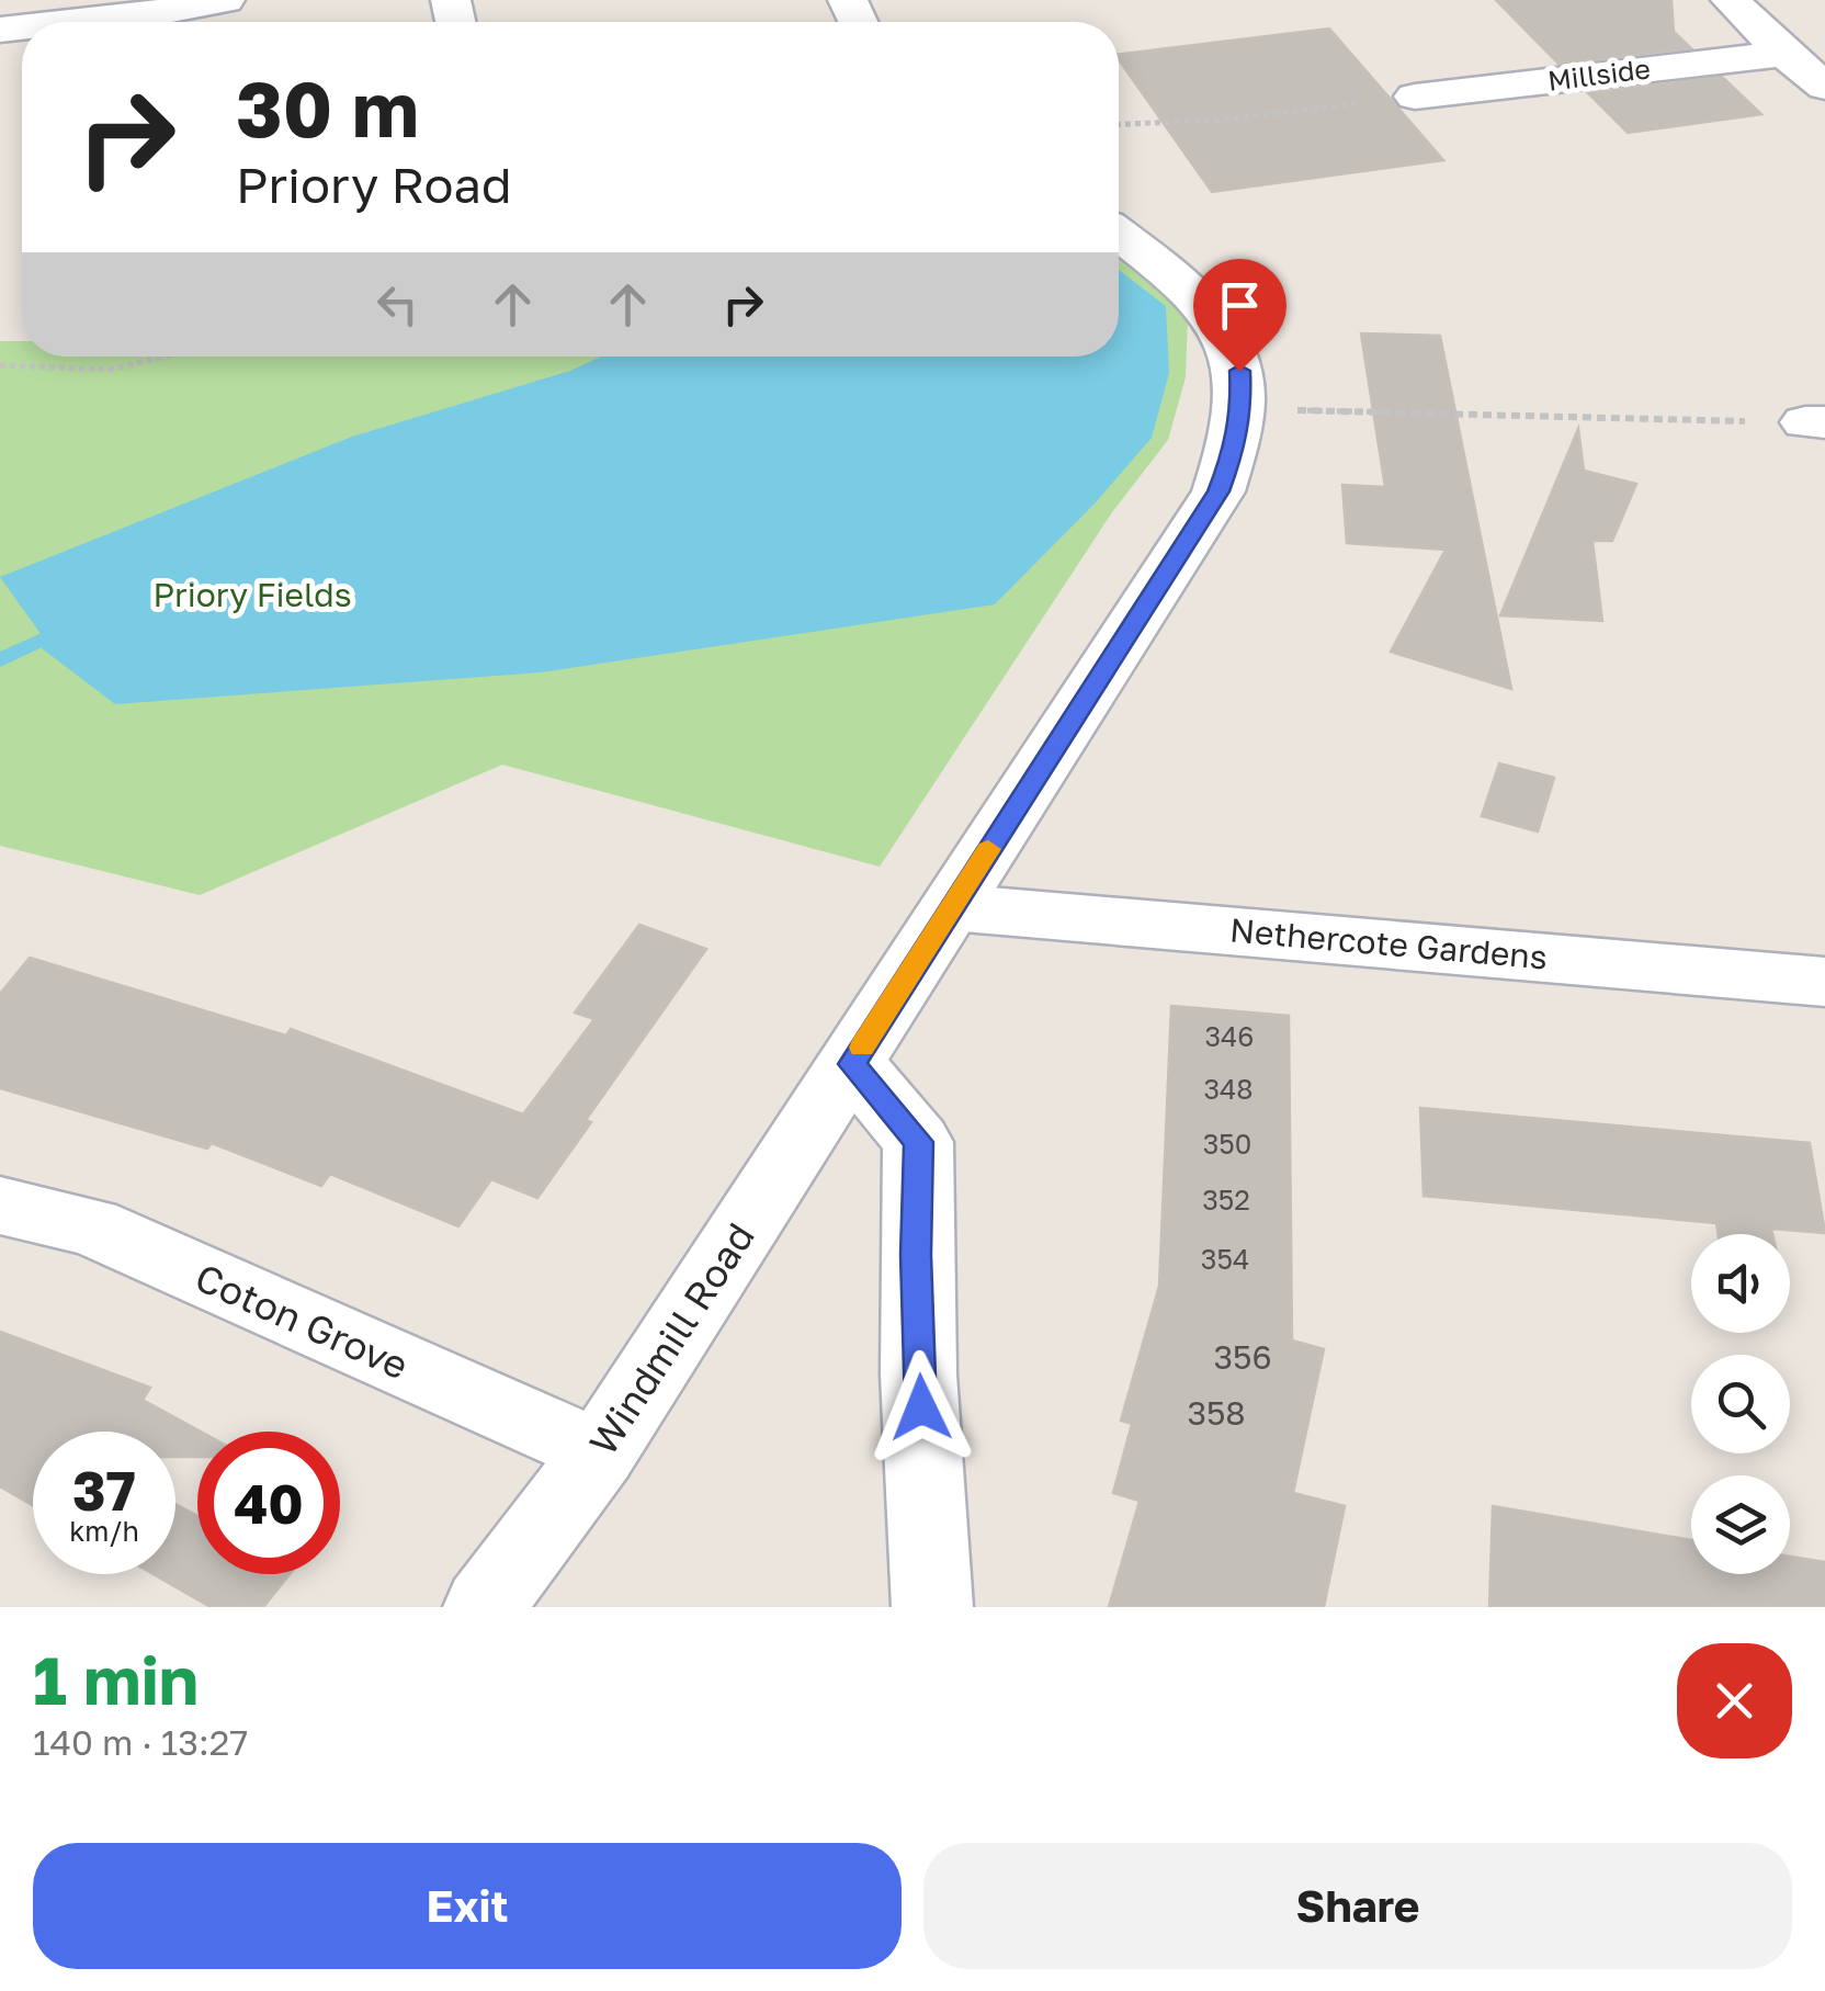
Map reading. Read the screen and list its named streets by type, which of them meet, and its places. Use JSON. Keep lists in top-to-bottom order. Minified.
{"streets":{"street":["Millside","Nethercote Gardens","Coton Grove","Windmill Road"]},"crossings":[["Nethercote Gardens","Windmill Road"],["Coton Grove","Windmill Road"]],"parks":["Priory Fields"],"house_numbers":["346","348","350","352","354","356","358"],"page":{"turn":["30 m","Priory Road"],"speed":"37 km/h","limit":"40","heading":["1 min","140 m · 13:27"],"buttons":["Exit","Share"]}}
